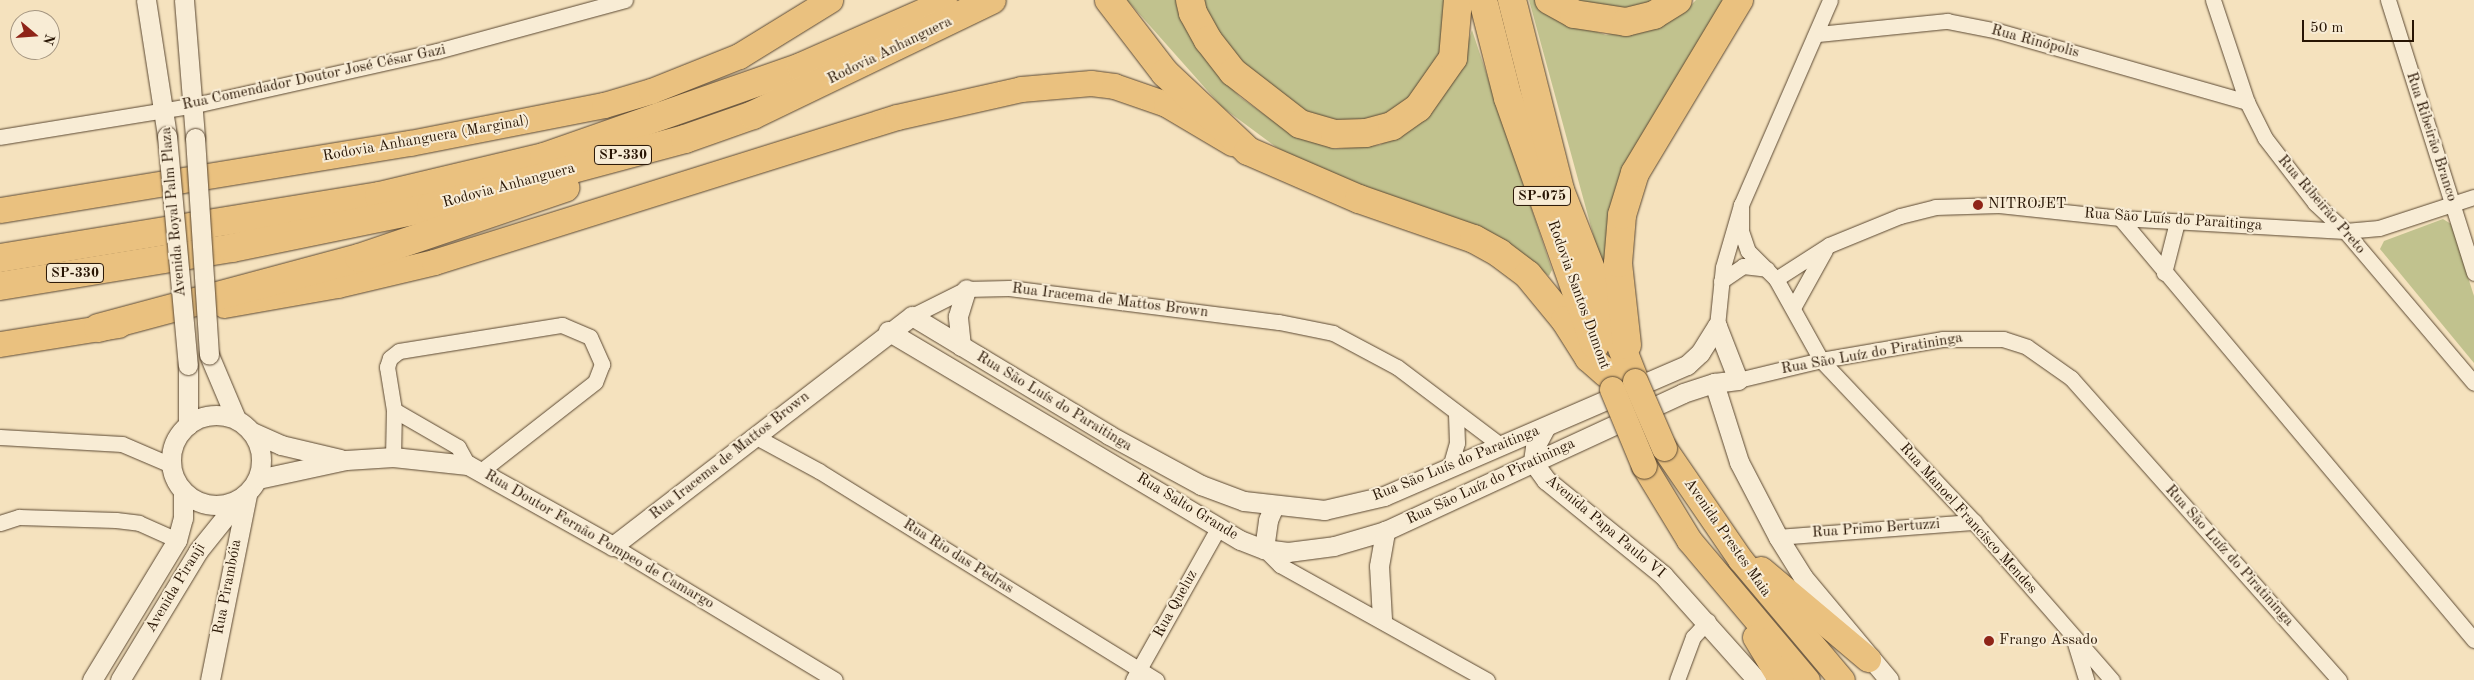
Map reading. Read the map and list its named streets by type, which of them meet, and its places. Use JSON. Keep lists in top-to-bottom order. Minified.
{"streets":{"highway":["Rodovia Anhanguera","Rodovia Anhanguera (Marginal)","SP-330","SP-075","Rodovia Santos Dumont","Avenida Prestes Maia"],"street":["Rua Rinópolis","Rua Comendador Doutor José César Gazi","Rua Ribeirão Branco","Rua Ribeirão Preto","Avenida Royal Palm Plaza","Rua São Luís do Paraitinga","Rua Iracema de Mattos Brown","Rua São Luíz do Piratininga","Rua Salto Grande","Rua Manoel Francisco Mendes","Avenida Papa Paulo VI","Rua Primo Bertuzzi","Rua Doutor Fernão Pompeo de Camargo","Rua Rio das Pedras","Rua Pirambóia","Avenida Piranji","Rua Queluz"]},"crossings":[["Rua Rinópolis","Rua Ribeirão Preto"],["Rua Comendador Doutor José César Gazi","Avenida Royal Palm Plaza"],["Rua Ribeirão Branco","Rua São Luís do Paraitinga"],["Rua Ribeirão Preto","Rua São Luís do Paraitinga"],["Avenida Royal Palm Plaza","Rua Doutor Fernão Pompeo de Camargo"],["Avenida Royal Palm Plaza","Rua Pirambóia"],["Avenida Royal Palm Plaza","Avenida Piranji"],["Rua São Luís do Paraitinga","Rua Iracema de Mattos Brown"],["Rua São Luís do Paraitinga","Rua São Luíz do Piratininga"],["Rodovia Santos Dumont","Avenida Prestes Maia"],["Rua Iracema de Mattos Brown","Rua Salto Grande"],["Rua Iracema de Mattos Brown","Rua Doutor Fernão Pompeo de Camargo"],["Rua Iracema de Mattos Brown","Rua Rio das Pedras"],["Rua São Luíz do Piratininga","Rua Salto Grande"],["Rua São Luíz do Piratininga","Rua Manoel Francisco Mendes"],["Rua São Luíz do Piratininga","Avenida Papa Paulo VI"],["Rua Salto Grande","Rua Queluz"],["Rua Manoel Francisco Mendes","Rua Primo Bertuzzi"],["Rua Doutor Fernão Pompeo de Camargo","Rua Pirambóia"],["Rua Doutor Fernão Pompeo de Camargo","Avenida Piranji"],["Rua Rio das Pedras","Rua Queluz"],["Rua Pirambóia","Avenida Piranji"]],"places":["NITROJET","Frango Assado"],"scale_bar":"50 m","north":"right"}
